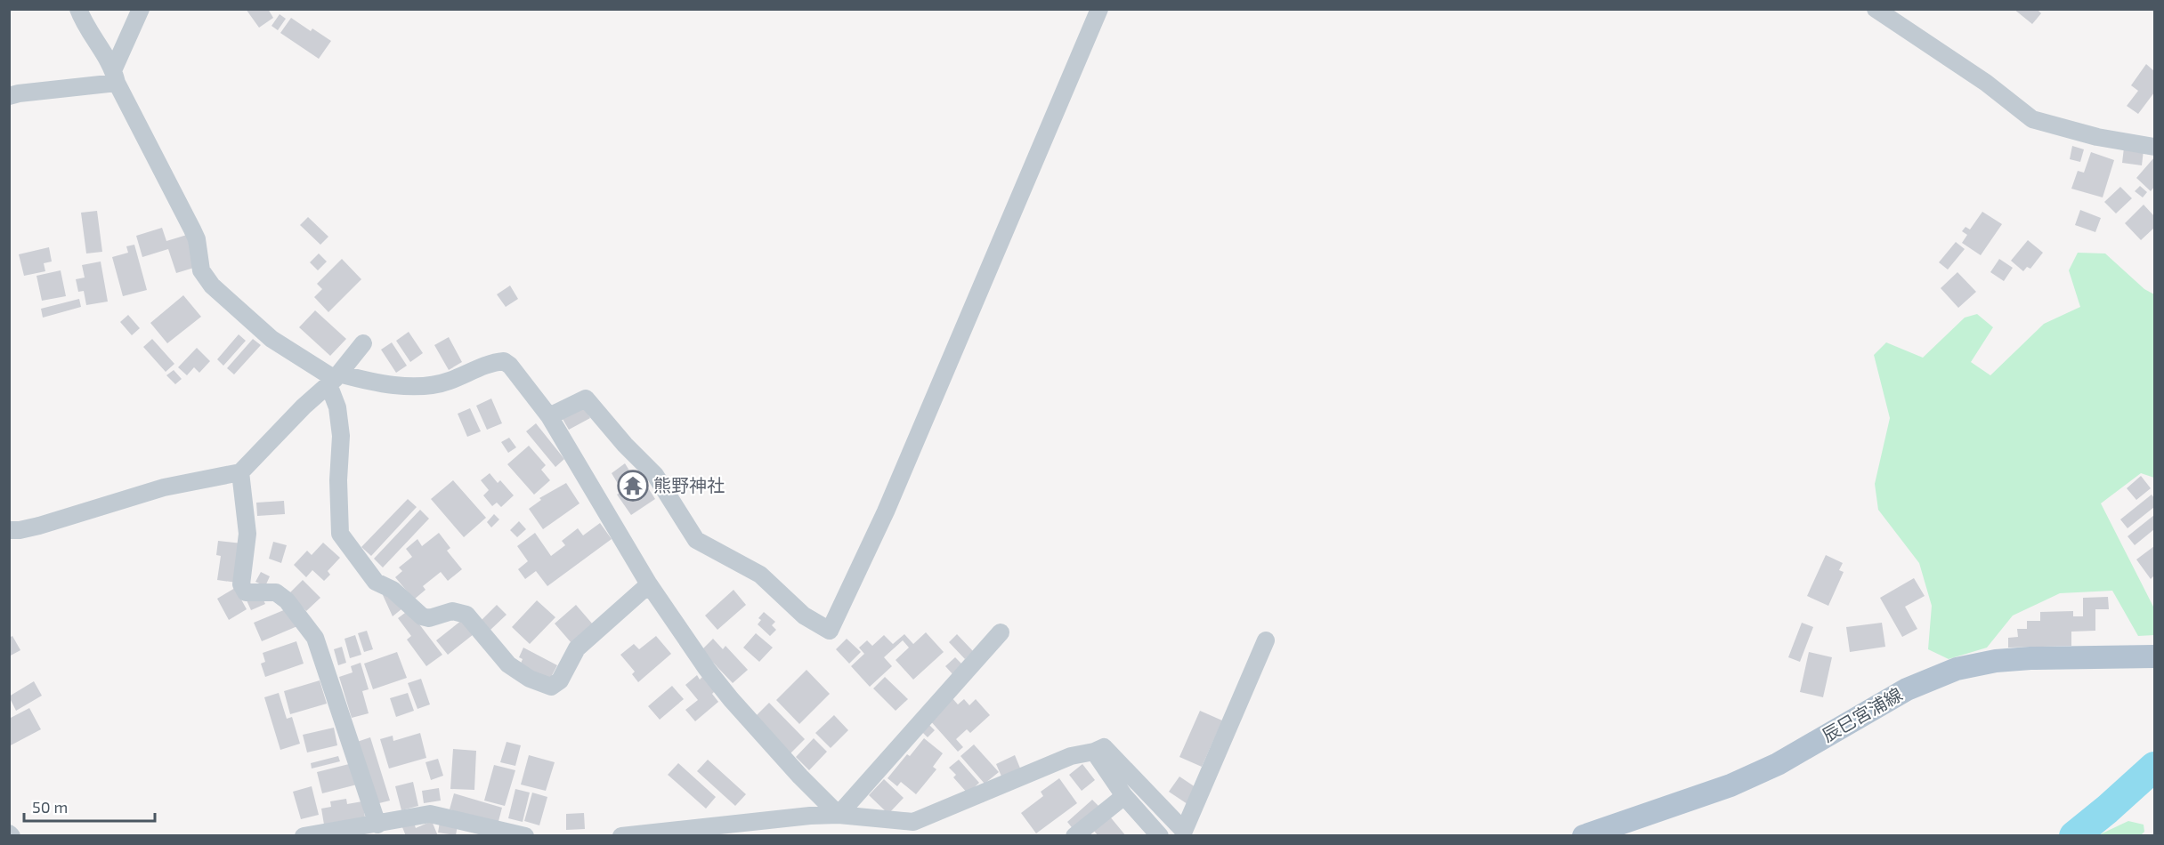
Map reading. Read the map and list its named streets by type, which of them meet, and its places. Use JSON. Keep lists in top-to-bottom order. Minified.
{"streets":{"main road":["辰巳宮浦線"]},"places":{"temple":["熊野神社"]},"scale_bar":"50 m"}
